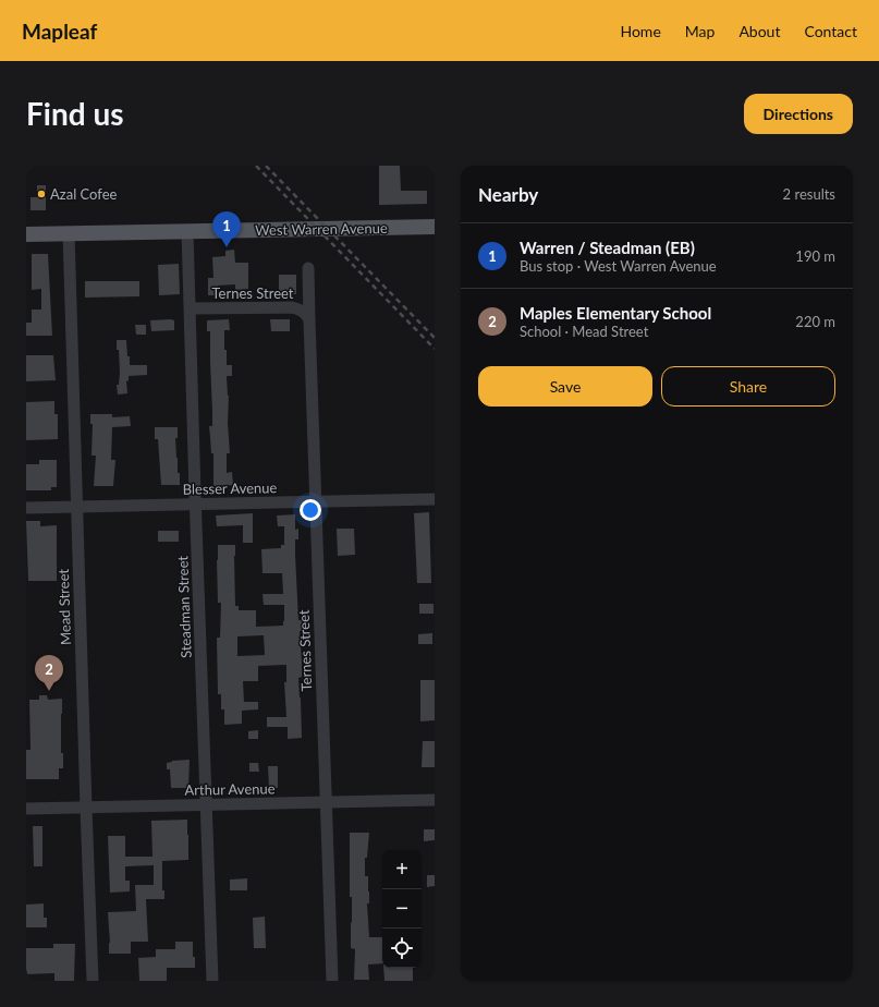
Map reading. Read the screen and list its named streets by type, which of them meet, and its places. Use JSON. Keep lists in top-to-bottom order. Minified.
{"streets":{"main road":["West Warren Avenue"],"street":["Ternes Street","Blesser Avenue","Mead Street","Steadman Street","Arthur Avenue"]},"crossings":[["West Warren Avenue","Mead Street"],["West Warren Avenue","Steadman Street"],["Ternes Street","Blesser Avenue"],["Ternes Street","Steadman Street"],["Ternes Street","Arthur Avenue"],["Blesser Avenue","Mead Street"],["Blesser Avenue","Steadman Street"],["Mead Street","Arthur Avenue"],["Steadman Street","Arthur Avenue"]],"places":["Azal Cofee"],"page":{"header":"Mapleaf","nav":["Home","Map","About","Contact"],"buttons":["Directions",["Save","Share"]],"title":"Find us","heading":["Nearby","2 results"],"pins":["1","2"],"list":[{"mark":"1","name":"Warren / Steadman (EB)","note":"Bus stop · West Warren Avenue","value":"190 m"},{"mark":"2","name":"Maples Elementary School","note":"School · Mead Street","value":"220 m"}],"map_buttons":["+","−"]}}
